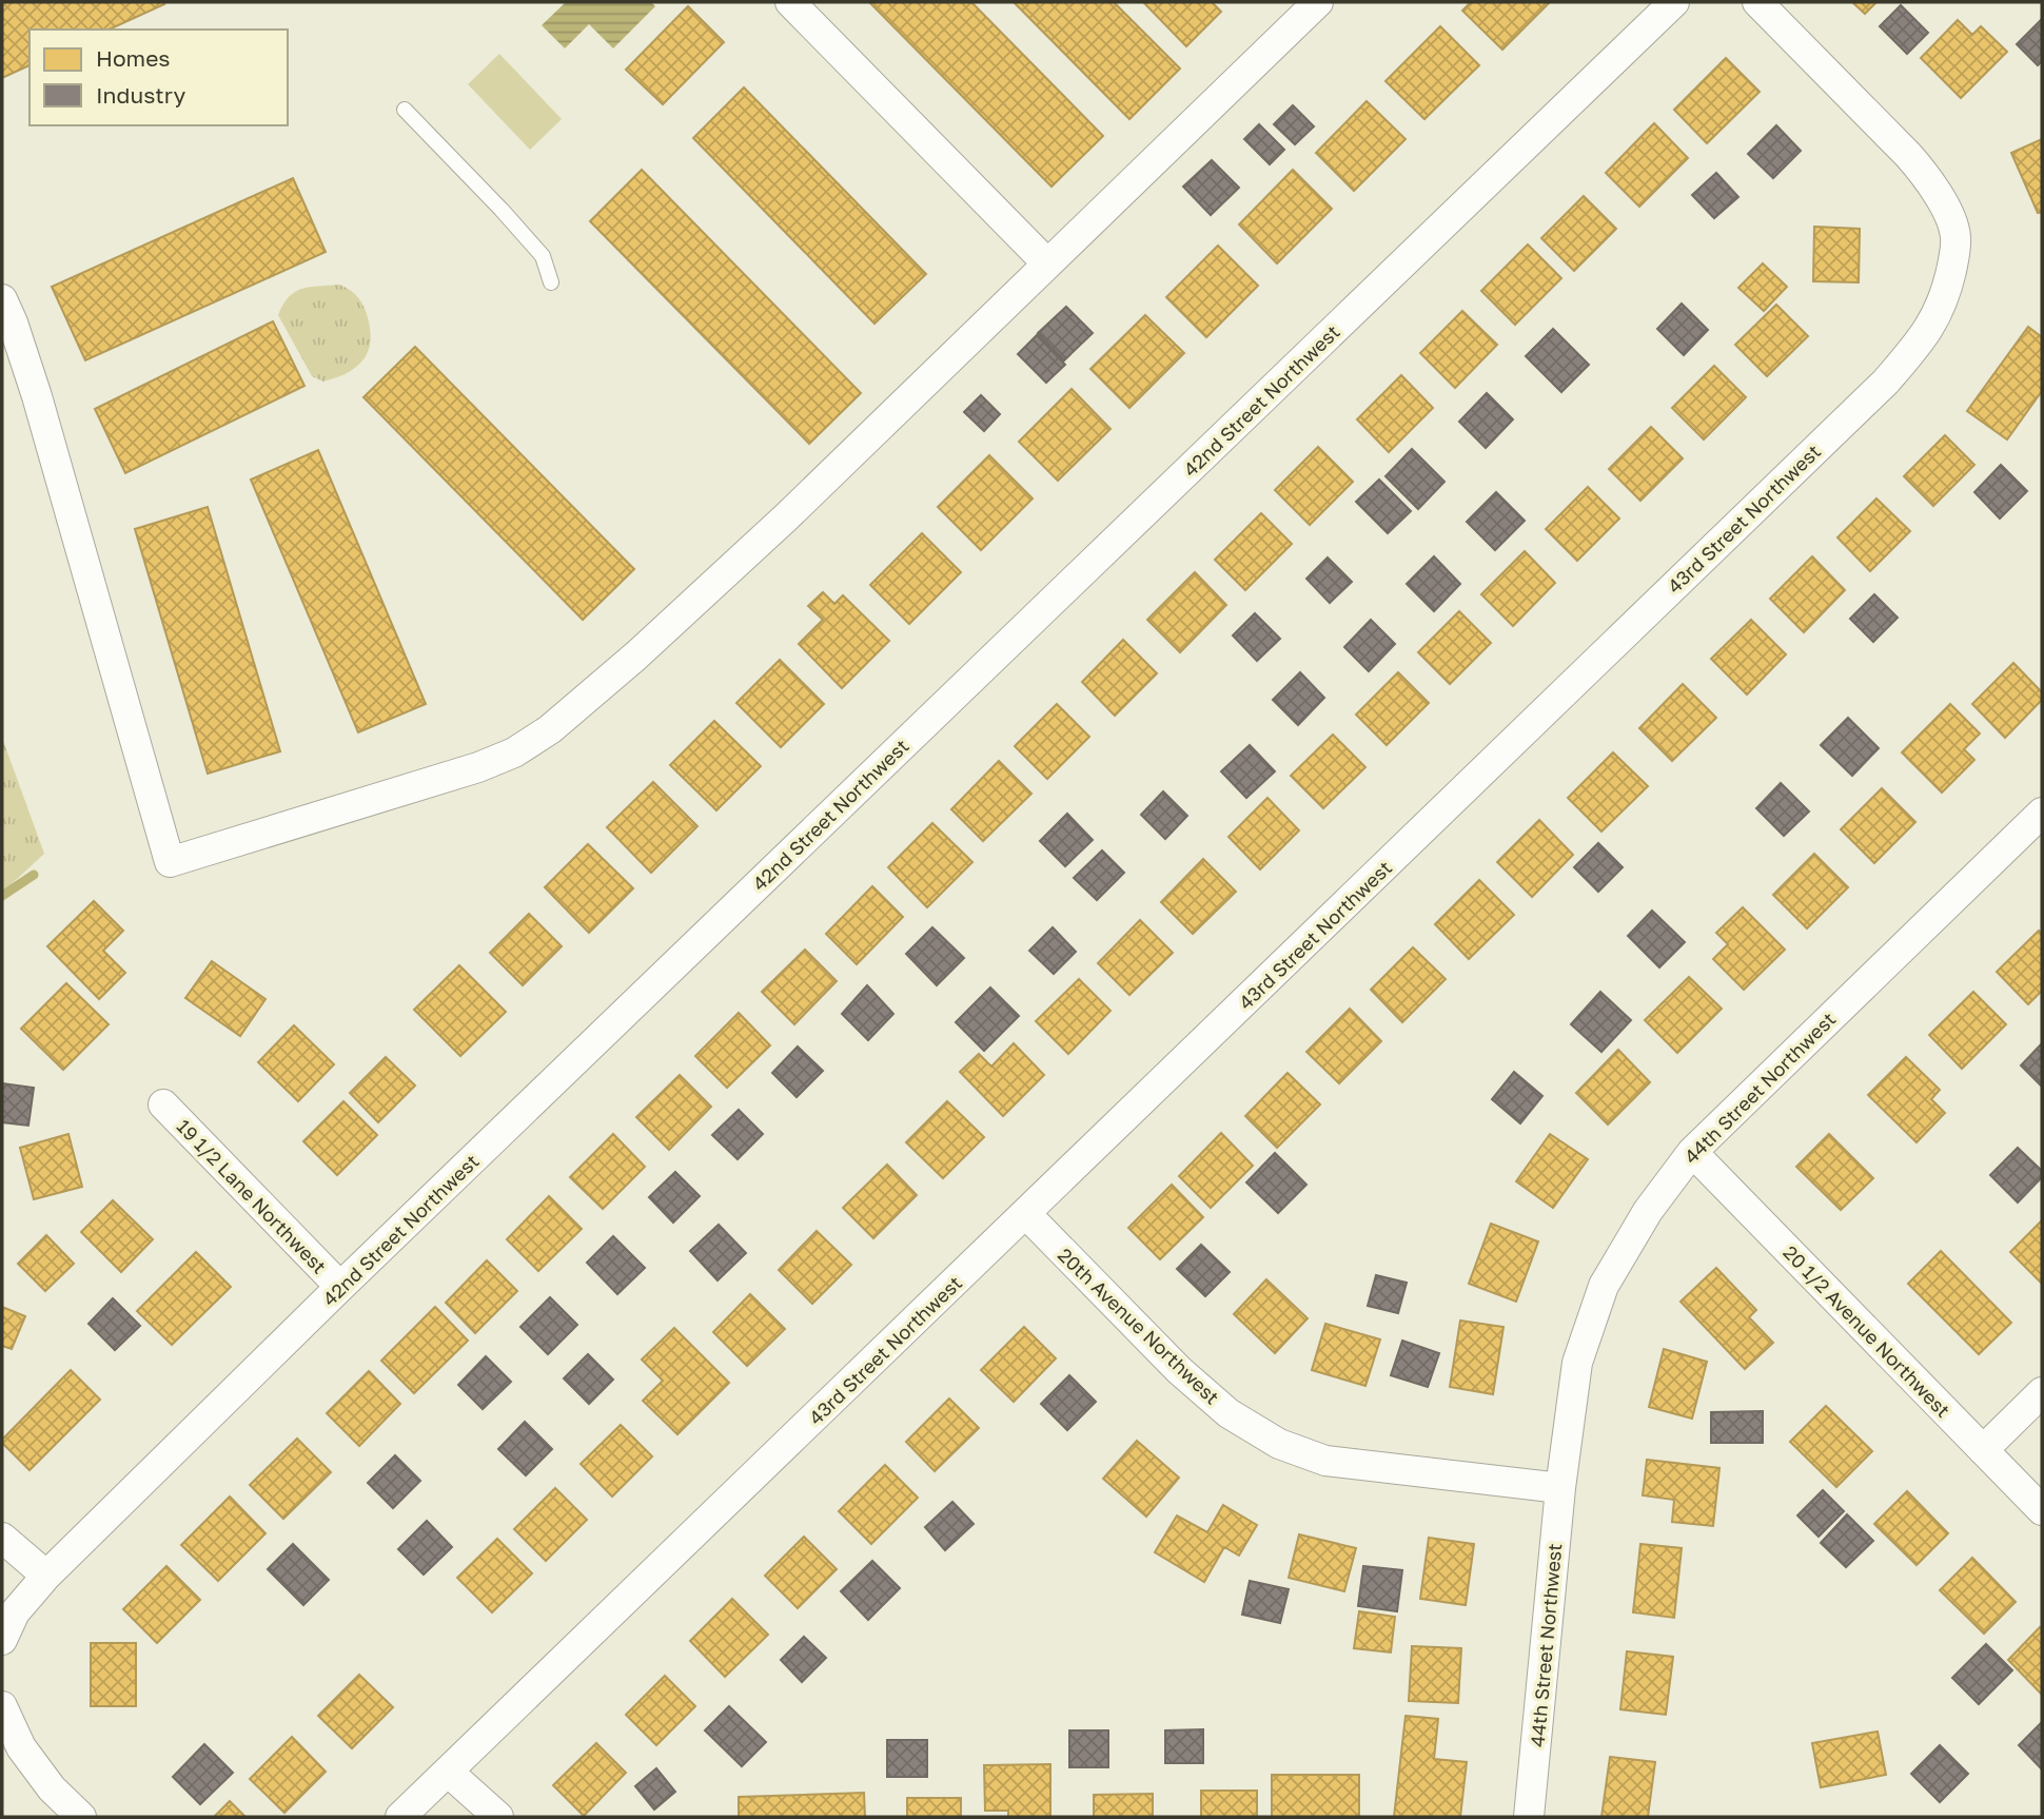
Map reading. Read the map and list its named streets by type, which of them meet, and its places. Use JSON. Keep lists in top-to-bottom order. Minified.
{"streets":{"street":["42nd Street Northwest","43rd Street Northwest","44th Street Northwest","19 1/2 Lane Northwest","20th Avenue Northwest","20 1/2 Avenue Northwest"]},"crossings":[["42nd Street Northwest","19 1/2 Lane Northwest"],["43rd Street Northwest","20th Avenue Northwest"],["44th Street Northwest","20th Avenue Northwest"],["44th Street Northwest","20 1/2 Avenue Northwest"]],"legend":["Homes","Industry"]}
